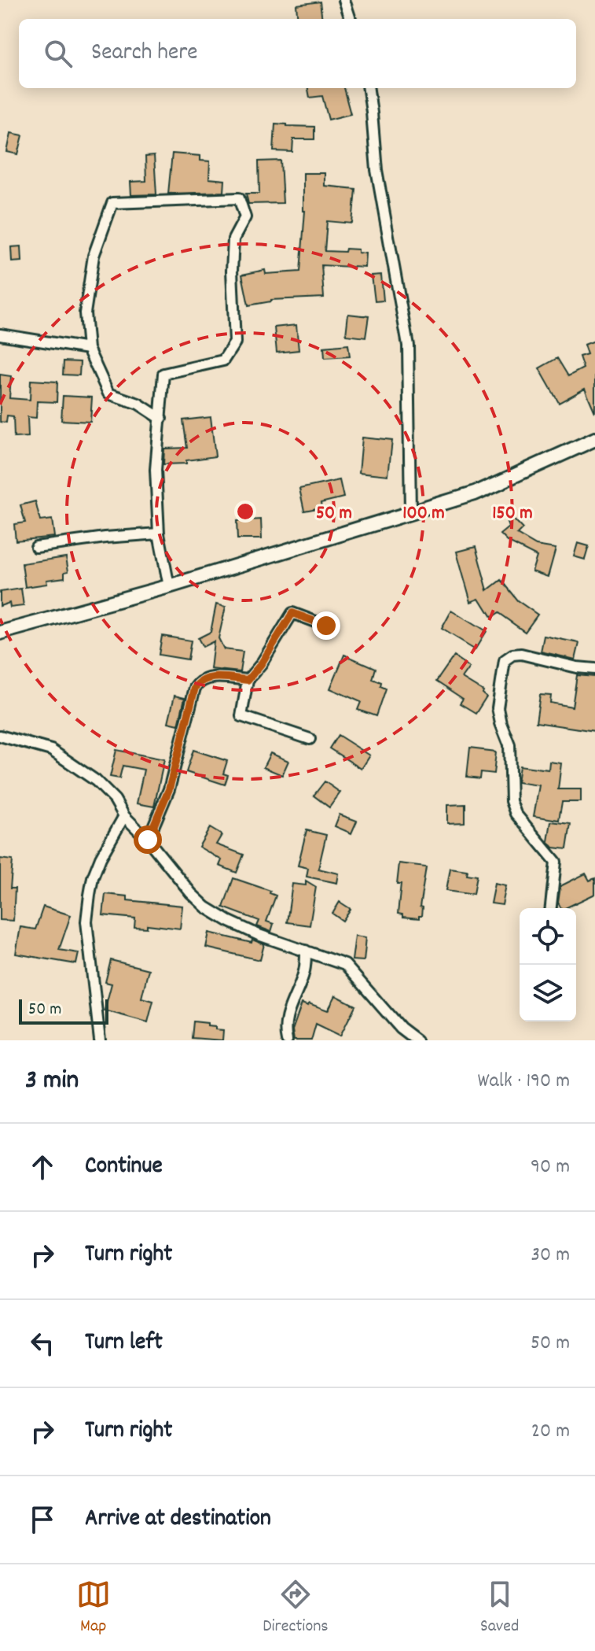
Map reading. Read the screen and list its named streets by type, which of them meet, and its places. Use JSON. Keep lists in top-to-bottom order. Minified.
{"scale_bar":"50 m","page":{"search":"Search here","scale":"50 m","heading":["3 min","Walk · 190 m"],"list":[["Continue","90 m"],["Turn right","30 m"],["Turn left","50 m"],["Turn right","20 m"],"Arrive at destination"],"nav":["Map","Directions","Saved"]},"rings":["50 m","100 m","150 m"]}
